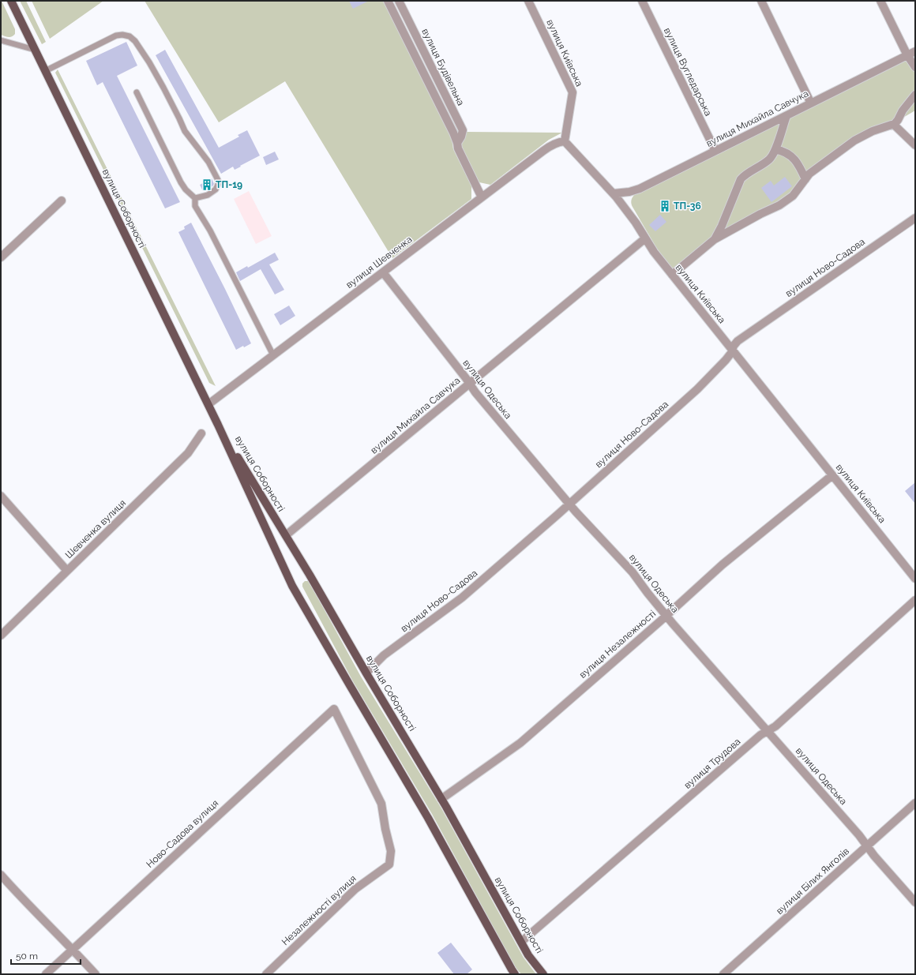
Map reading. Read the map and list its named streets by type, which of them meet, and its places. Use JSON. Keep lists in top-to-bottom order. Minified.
{"streets":{"main road":["вулиця Соборності"],"street":["вулиця Київська","вулиця Будівельна","вулиця Вугледарська","вулиця Михайла Савчука","вулиця Шевченка","вулиця Ново-Садова","вулиця Одеська","Шевченка вулиця","вулиця Незалежності","вулиця Трудова","Ново-Садова вулиця","вулиця Білих Янголів","Незалежності вулиця"]},"crossings":[["вулиця Київська","вулиця Михайла Савчука"],["вулиця Київська","вулиця Шевченка"],["вулиця Київська","вулиця Ново-Садова"],["вулиця Київська","вулиця Незалежності"],["вулиця Будівельна","вулиця Шевченка"],["вулиця Вугледарська","вулиця Михайла Савчука"],["вулиця Михайла Савчука","вулиця Соборності"],["вулиця Михайла Савчука","вулиця Одеська"],["вулиця Соборності","вулиця Шевченка"],["вулиця Соборності","вулиця Ново-Садова"],["вулиця Соборності","вулиця Незалежності"],["вулиця Соборності","вулиця Трудова"],["вулиця Шевченка","вулиця Одеська"],["вулиця Ново-Садова","вулиця Одеська"],["вулиця Одеська","вулиця Незалежності"],["вулиця Одеська","вулиця Трудова"],["вулиця Одеська","вулиця Білих Янголів"],["Ново-Садова вулиця","Незалежності вулиця"]],"places":{"building":["ТП-19","ТП-36"]},"scale_bar":"50 m"}
